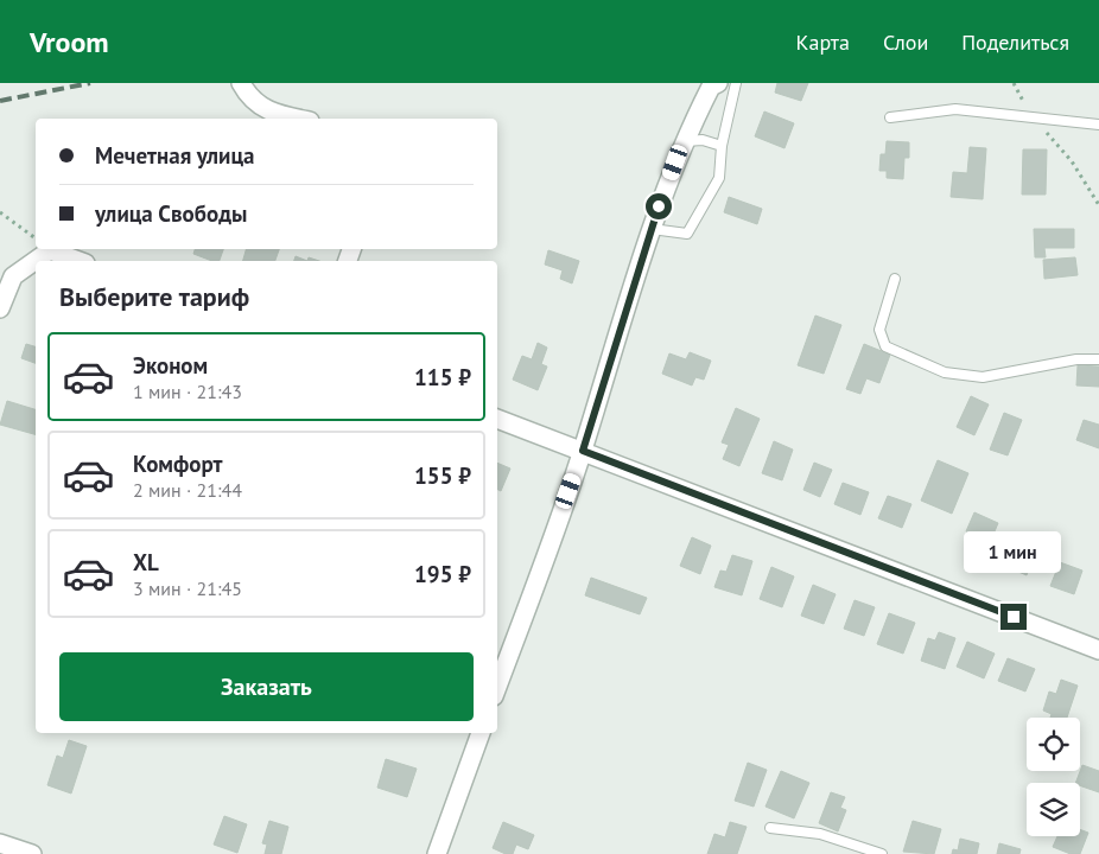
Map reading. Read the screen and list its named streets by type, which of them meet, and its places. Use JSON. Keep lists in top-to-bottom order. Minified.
{"page":{"header":"Vroom","nav":["Карта","Слои","Поделиться"],"banner":["Мечетная улица","улица Свободы"],"heading":"Выберите тариф","list":[{"name":"Эконом","note":"1 мин · 21:43","value":"115 ₽"},{"name":"Комфорт","note":"2 мин · 21:44","value":"155 ₽"},{"name":"XL","note":"3 мин · 21:45","value":"195 ₽"}],"bubble":"1 мин","buttons":"Заказать"}}
